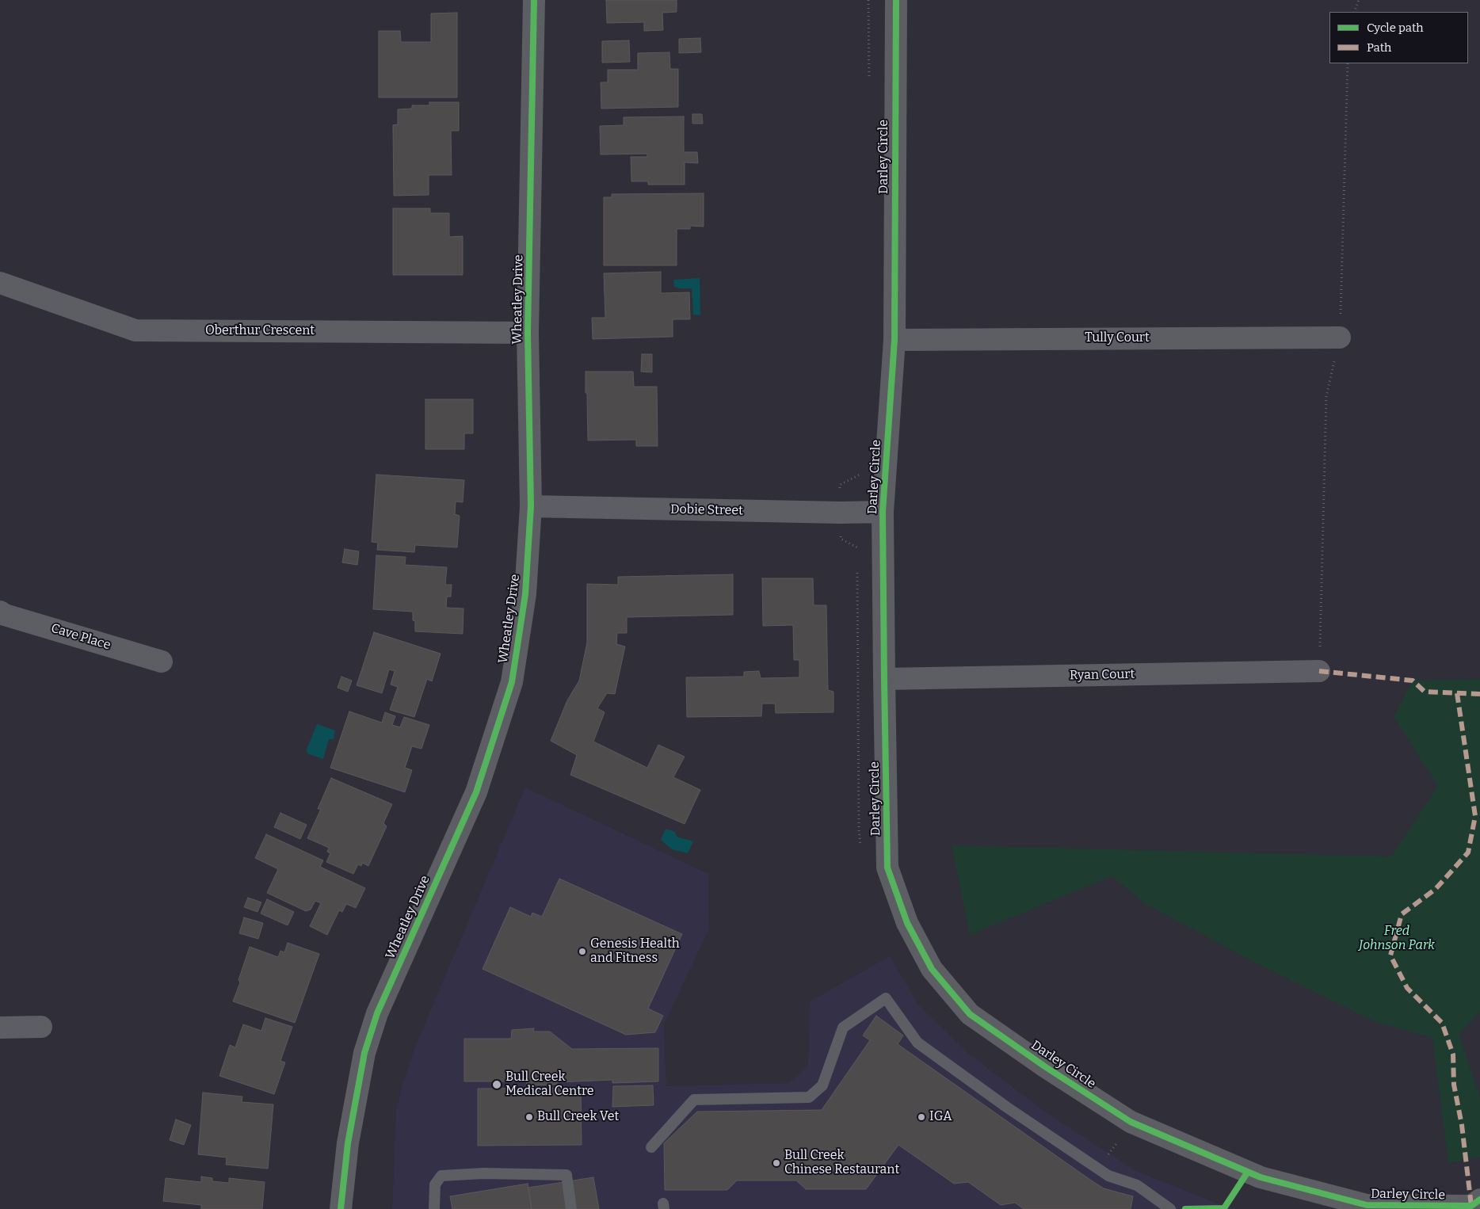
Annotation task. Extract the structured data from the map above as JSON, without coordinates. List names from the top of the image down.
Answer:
{
  "streets": {
    "street": [
      "Darley Circle",
      "Wheatley Drive",
      "Oberthur Crescent",
      "Tully Court",
      "Dobie Street",
      "Cave Place",
      "Ryan Court"
    ]
  },
  "crossings": [
    ["Darley Circle", "Tully Court"],
    ["Darley Circle", "Dobie Street"],
    ["Darley Circle", "Ryan Court"],
    ["Wheatley Drive", "Oberthur Crescent"],
    ["Wheatley Drive", "Dobie Street"]
  ],
  "parks": ["Fred Johnson Park"],
  "places": [
    "Genesis Health and Fitness",
    "Bull Creek Medical Centre",
    "Bull Creek Vet",
    "IGA",
    "Bull Creek Chinese Restaurant"
  ],
  "legend": ["Cycle path", "Path"]
}
